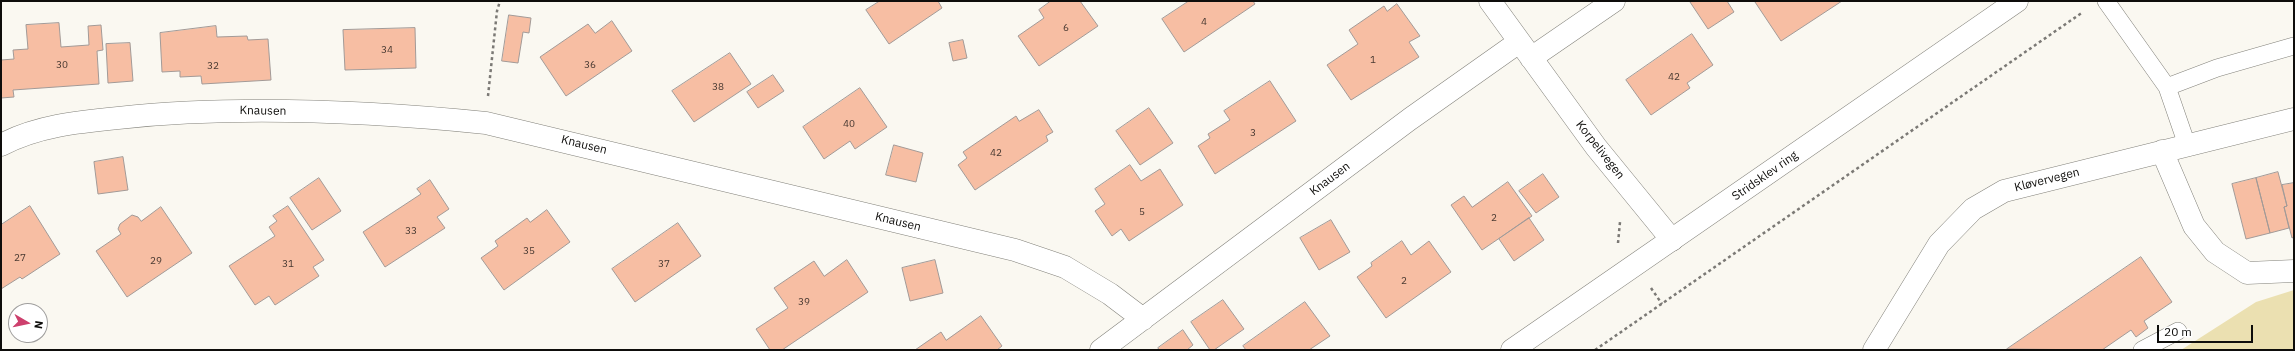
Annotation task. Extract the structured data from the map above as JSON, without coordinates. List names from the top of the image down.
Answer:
{
  "streets": {
    "street": [
      "Knausen",
      "Korpelivegen",
      "Stridsklev ring",
      "Kløvervegen"
    ]
  },
  "crossings": [
    ["Knausen", "Korpelivegen"],
    ["Korpelivegen", "Stridsklev ring"]
  ],
  "house_numbers": [
    "4",
    "6",
    "34",
    "1",
    "30",
    "36",
    "32",
    "42",
    "38",
    "40",
    "3",
    "42",
    "5",
    "2",
    "33",
    "35",
    "27",
    "29",
    "31",
    "37",
    "2",
    "39"
  ],
  "scale_bar": "20 m",
  "north": "right"
}
